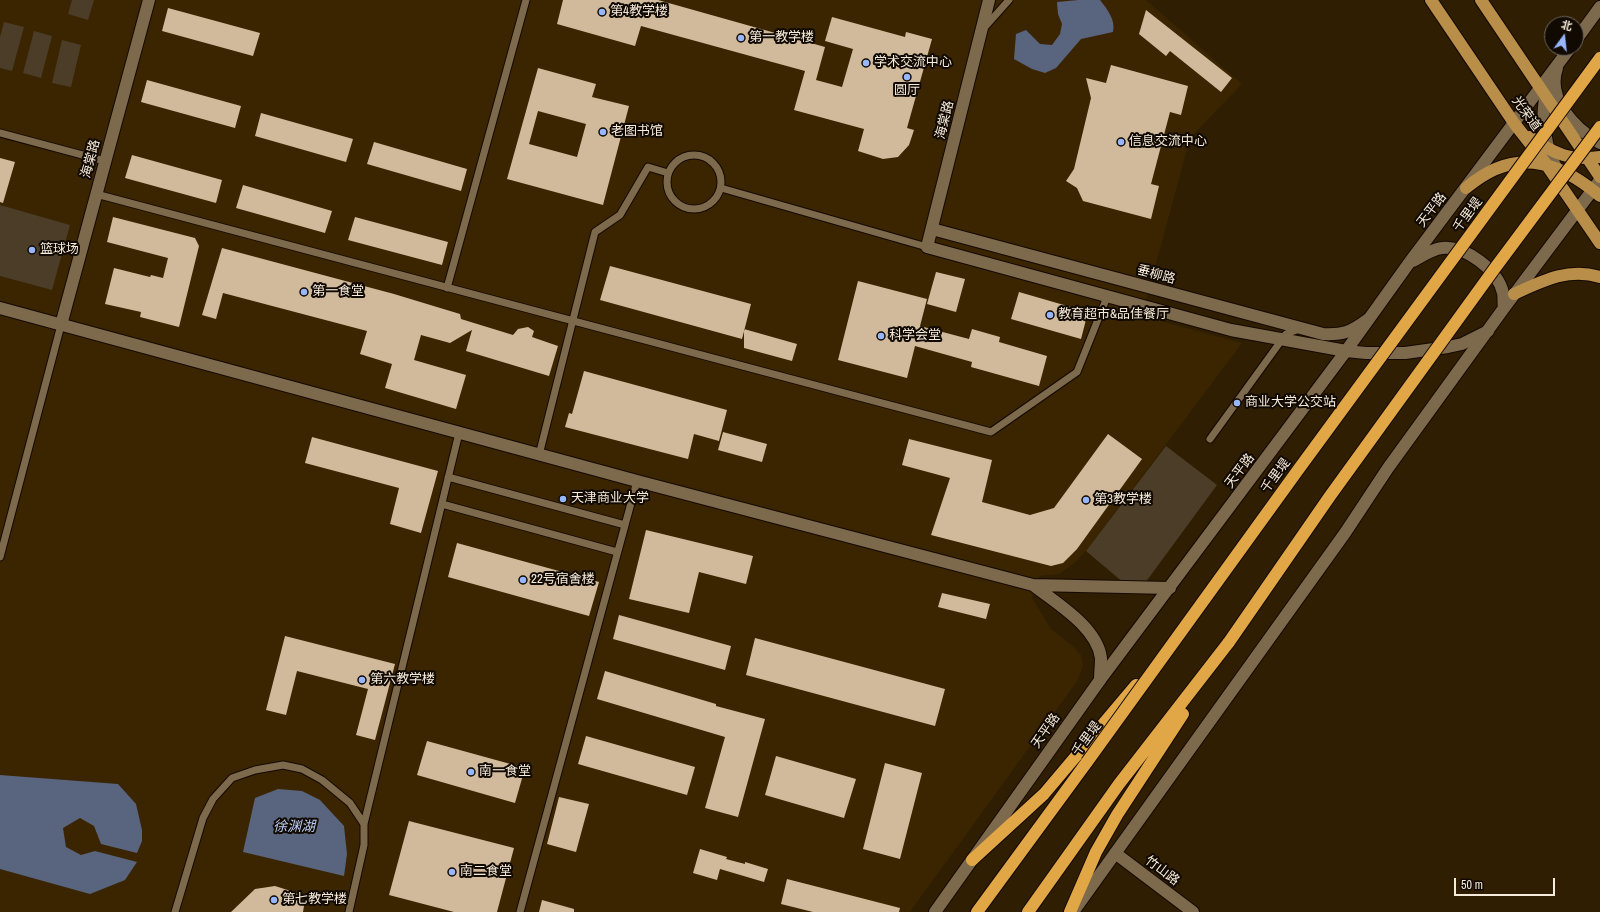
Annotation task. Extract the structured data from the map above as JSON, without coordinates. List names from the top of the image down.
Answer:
{
  "streets": {
    "highway": ["千里堤"],
    "main road": ["光荣道"],
    "street": [
      "海棠路",
      "天平路",
      "垂柳路",
      "竹山路"
    ]
  },
  "crossings": [
    ["光荣道", "天平路"],
    ["海棠路", "垂柳路"],
    ["天平路", "垂柳路"]
  ],
  "water": ["徐渊湖"],
  "places": [
    "第4教学楼",
    "第一教学楼",
    "学术交流中心",
    "圆厅",
    "老图书馆",
    "信息交流中心",
    "篮球场",
    "第一食堂",
    "教育超市&品佳餐厅",
    "科学会堂",
    "商业大学公交站",
    "天津商业大学",
    "第3教学楼",
    "22号宿舍楼",
    "第六教学楼",
    "南一食堂",
    "南二食堂",
    "第七教学楼"
  ],
  "scale_bar": "50 m",
  "north": "top"
}
